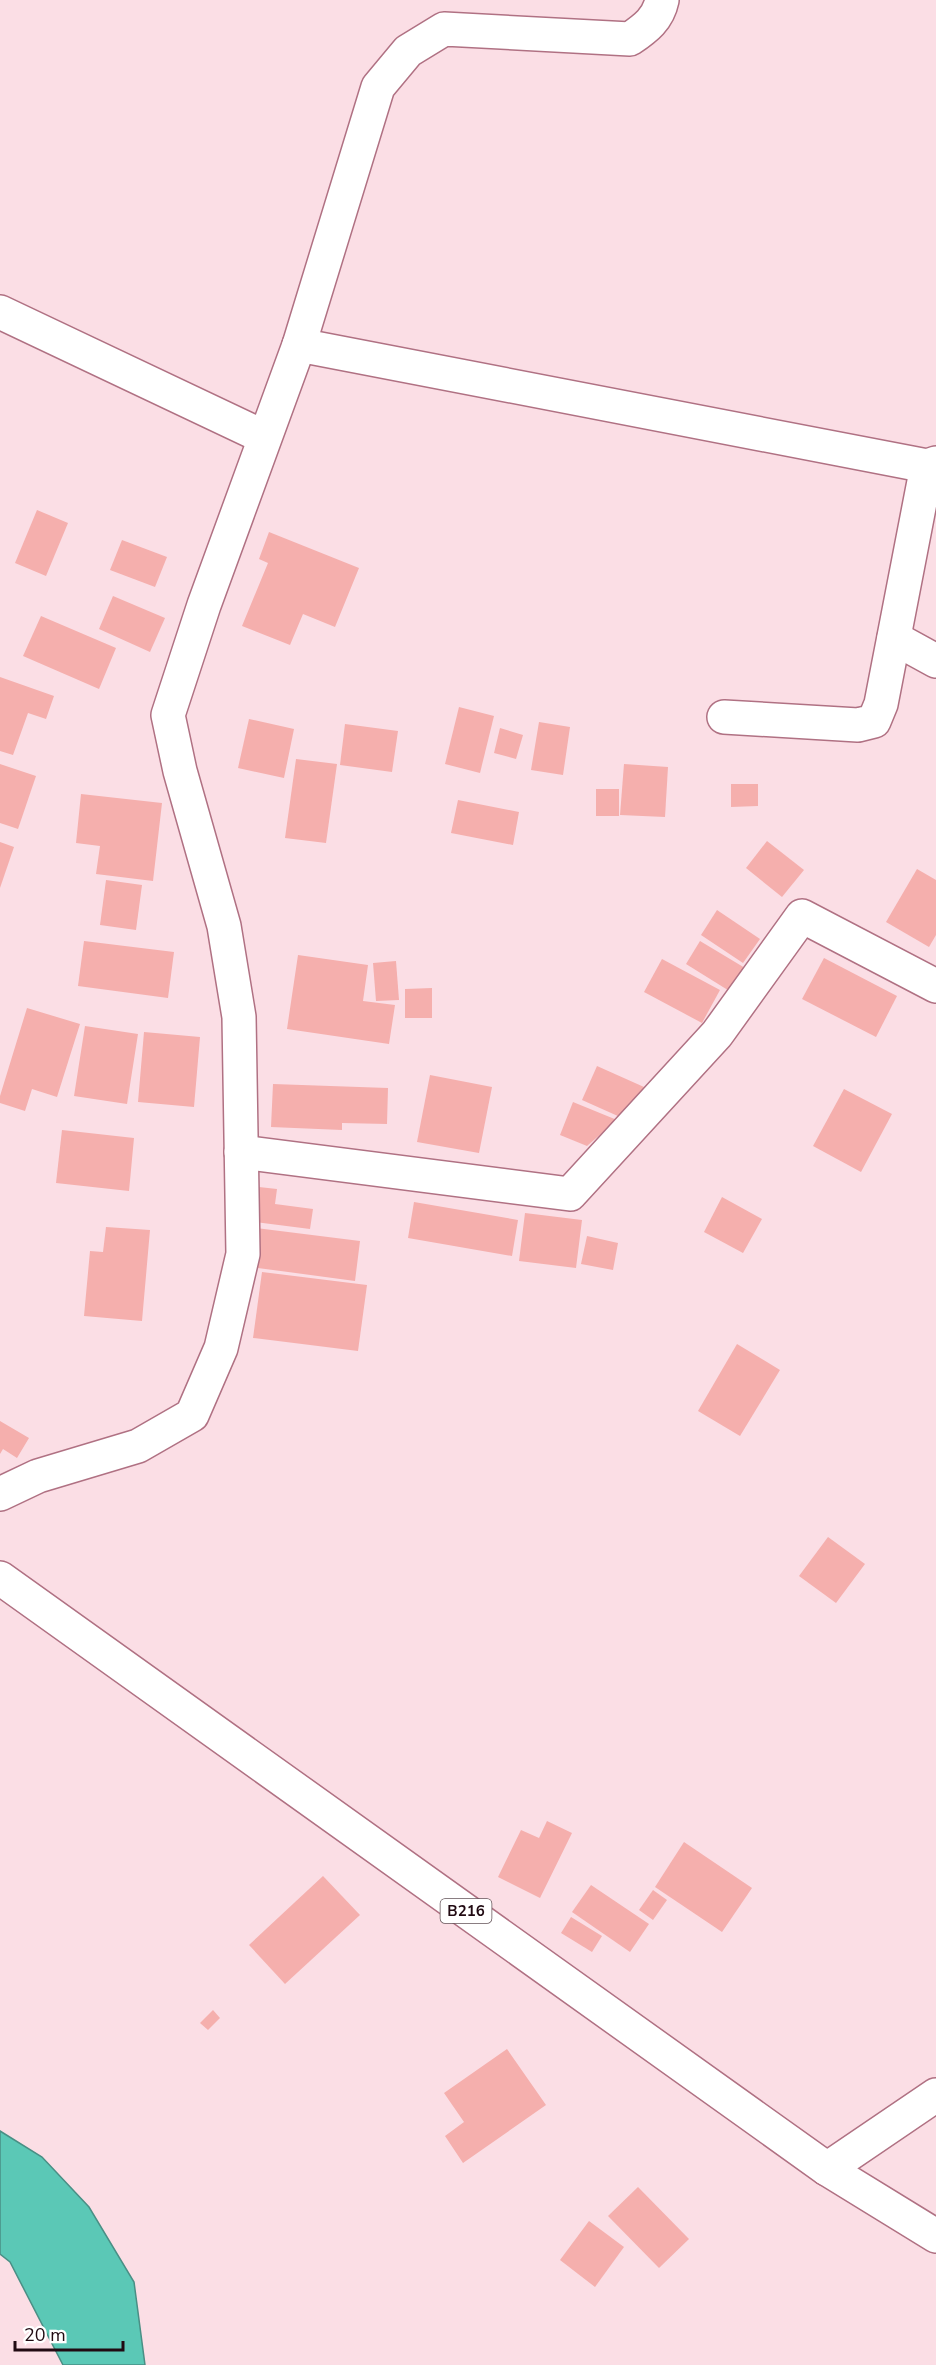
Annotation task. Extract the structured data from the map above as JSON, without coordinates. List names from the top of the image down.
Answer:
{
  "streets": {
    "street": ["B216"]
  },
  "scale_bar": "20 m"
}
